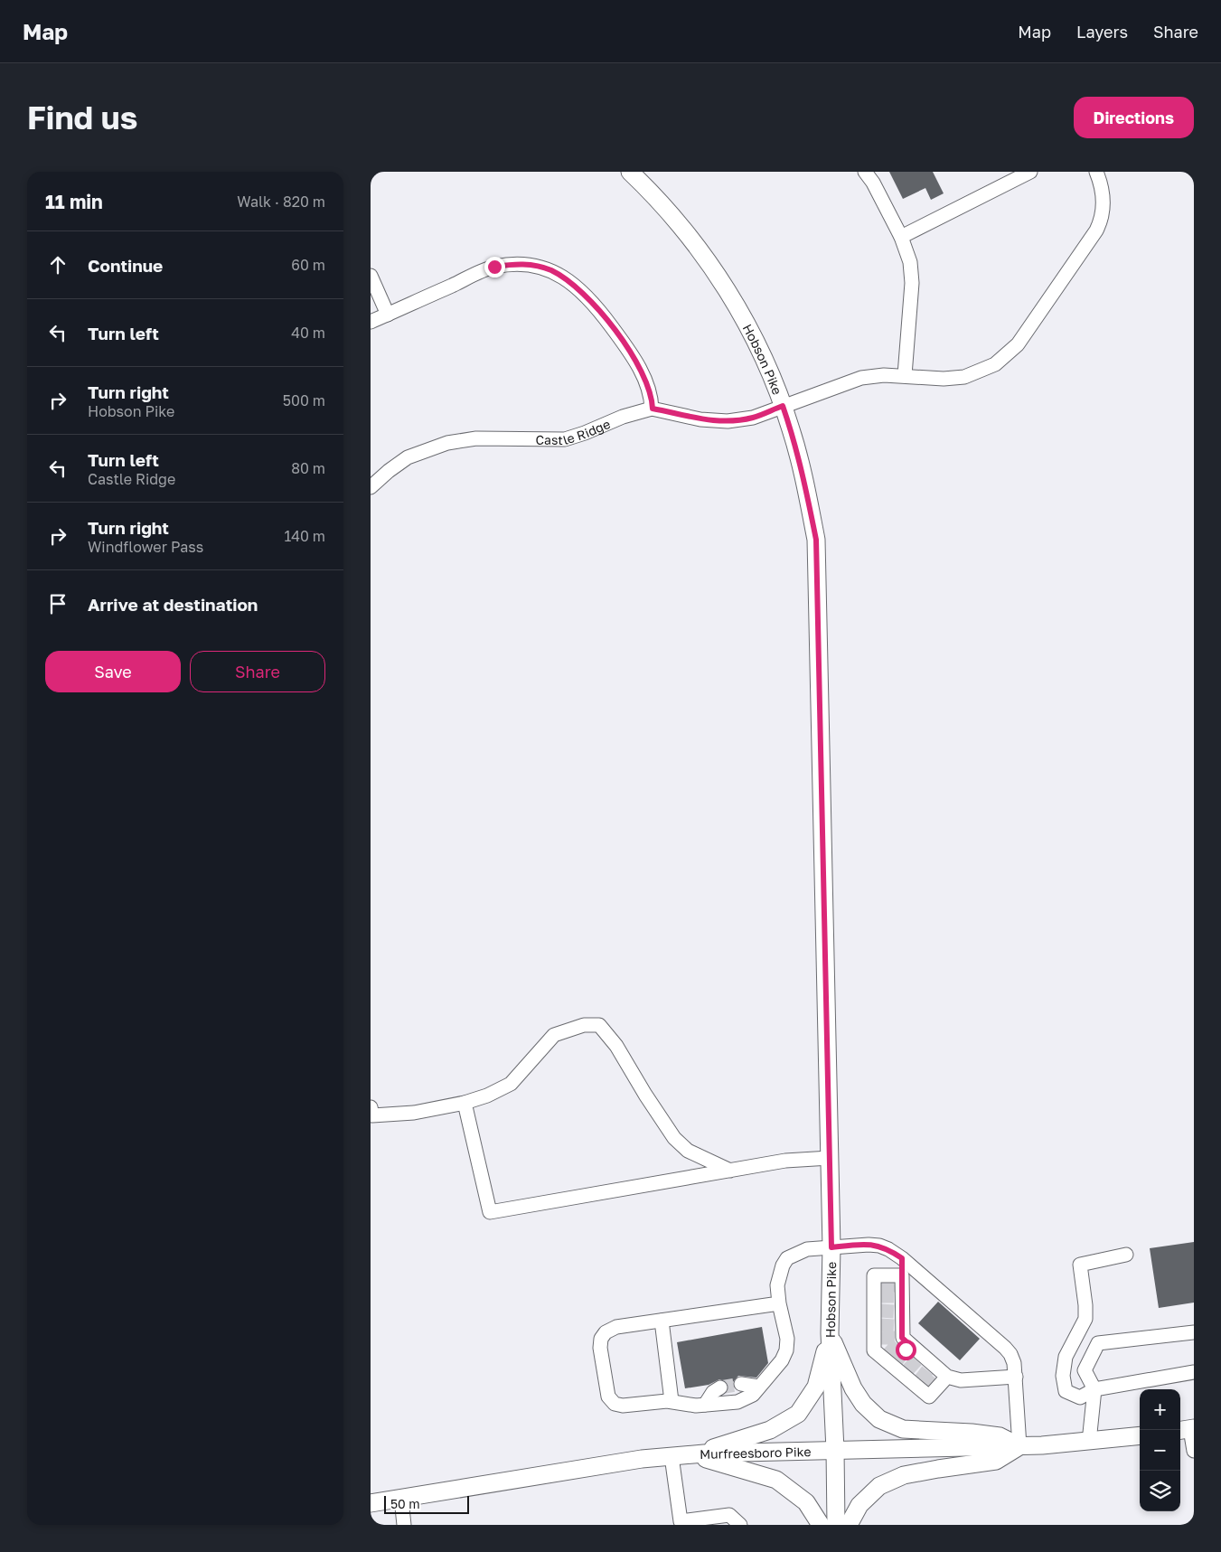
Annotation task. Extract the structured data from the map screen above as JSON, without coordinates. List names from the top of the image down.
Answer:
{
  "streets": {
    "main road": ["Hobson Pike", "Murfreesboro Pike"],
    "street": ["Castle Ridge"]
  },
  "crossings": [
    ["Hobson Pike", "Castle Ridge"],
    ["Hobson Pike", "Murfreesboro Pike"]
  ],
  "scale_bar": "50 m",
  "page": {
    "header": "Map",
    "nav": ["Map", "Layers", "Share"],
    "buttons": [
      "Directions",
      ["Save", "Share"]
    ],
    "title": "Find us",
    "heading": ["11 min", "Walk · 820 m"],
    "list": [
      ["Continue", "60 m"],
      ["Turn left", "40 m"],
      ["Turn right", "Hobson Pike", "500 m"],
      ["Turn left", "Castle Ridge", "80 m"],
      ["Turn right", "Windflower Pass", "140 m"],
      "Arrive at destination"
    ],
    "map_buttons": ["+", "−"],
    "scale": "50 m"
  }
}
